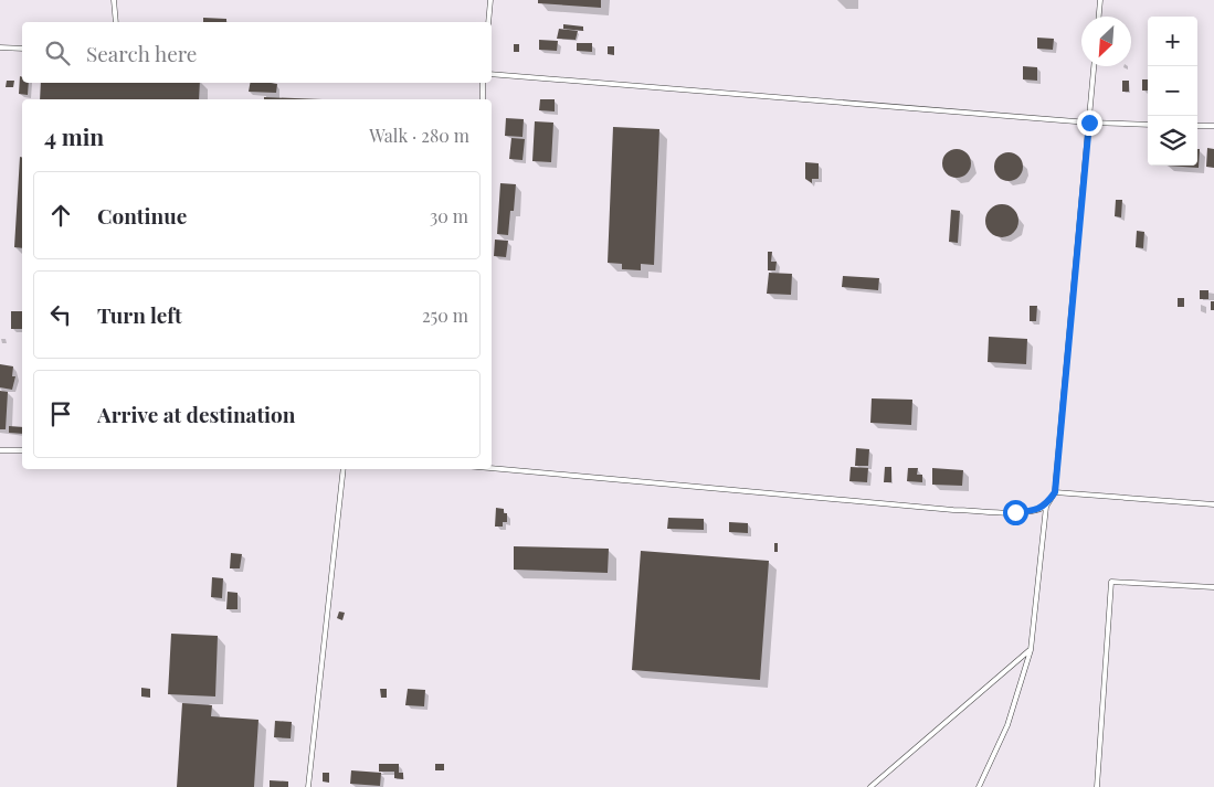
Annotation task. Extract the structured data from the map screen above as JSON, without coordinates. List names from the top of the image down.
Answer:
{
  "north": "bottom left",
  "page": {
    "map_buttons": ["+", "−"],
    "search": "Search here",
    "heading": ["4 min", "Walk · 280 m"],
    "list": [
      ["Continue", "30 m"],
      ["Turn left", "250 m"],
      "Arrive at destination"
    ]
  }
}
